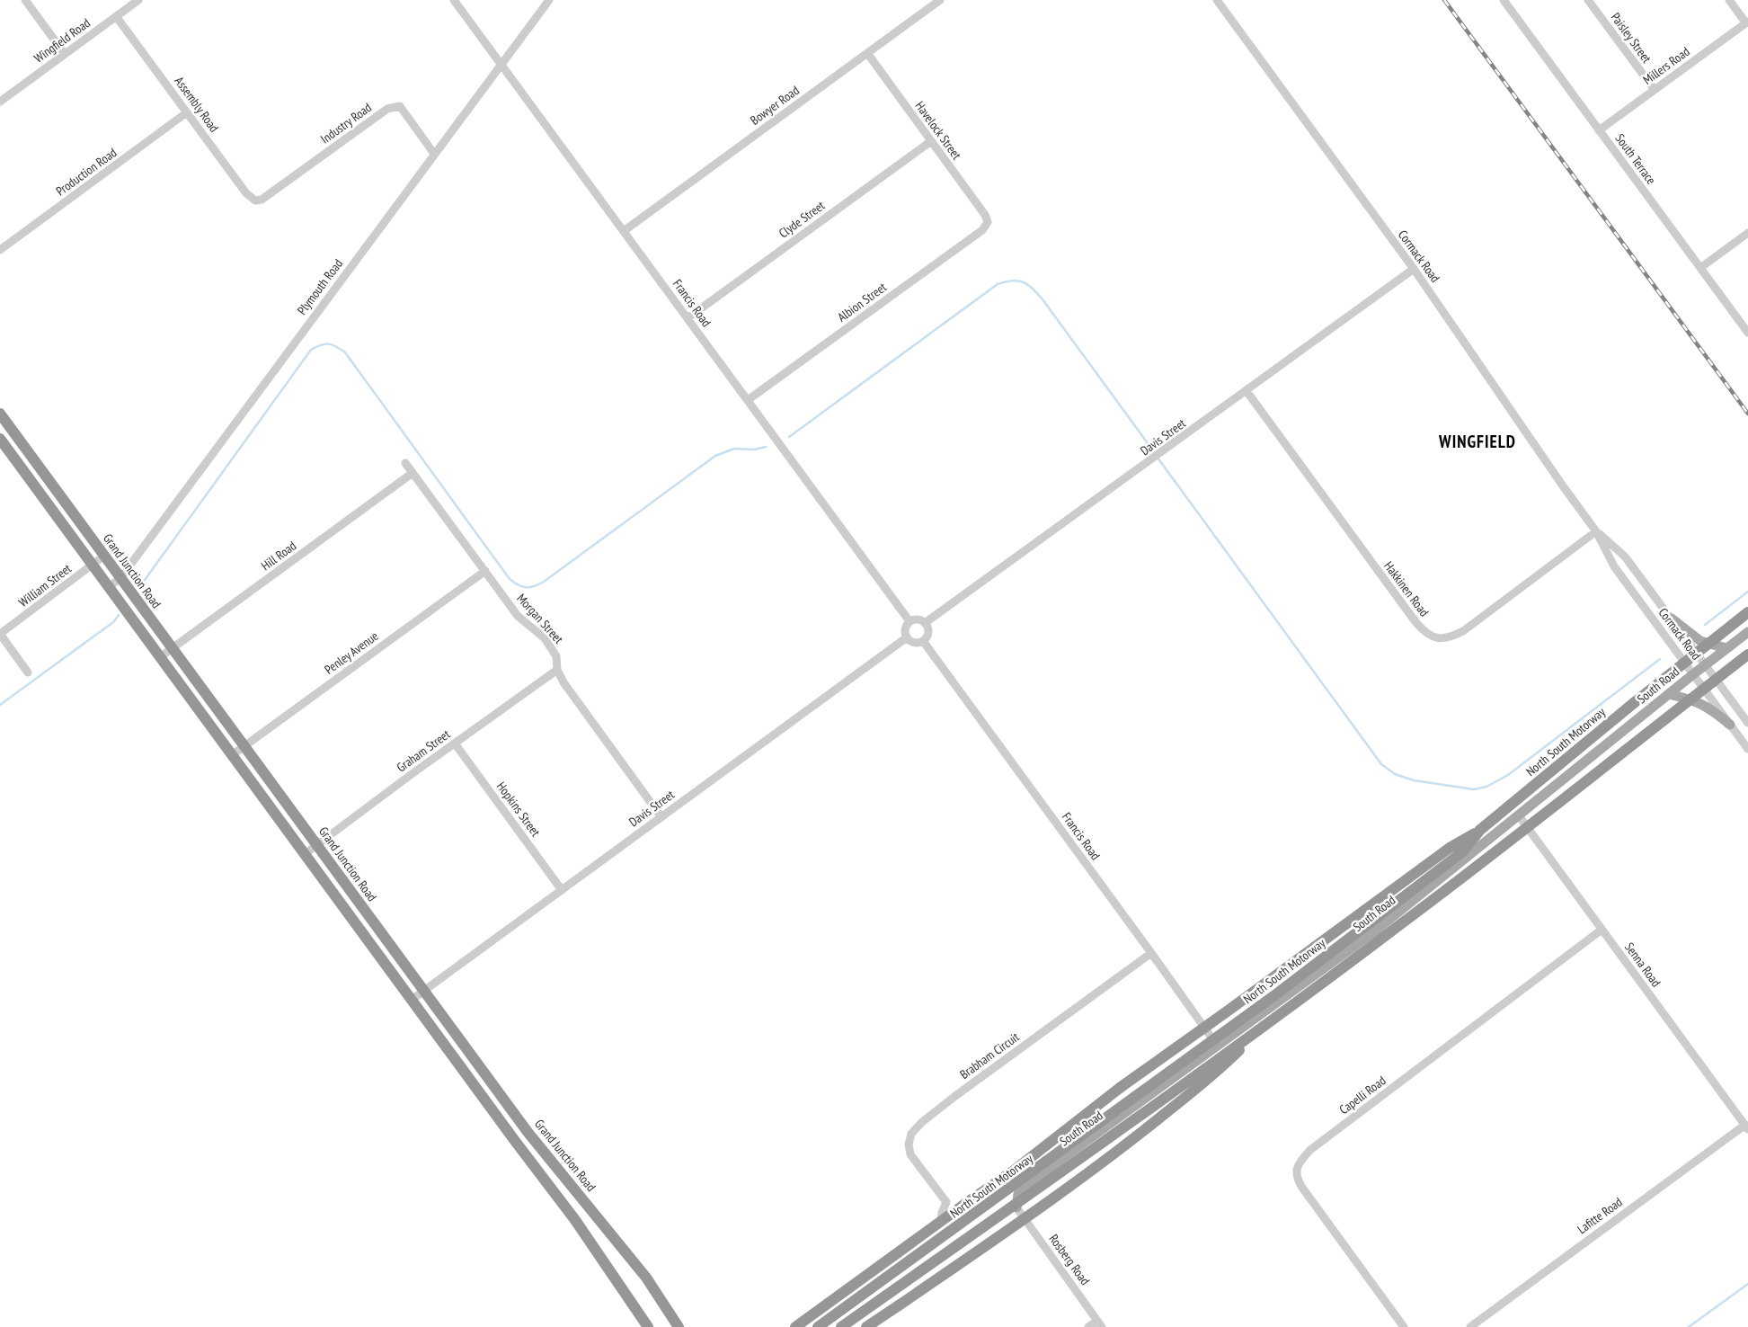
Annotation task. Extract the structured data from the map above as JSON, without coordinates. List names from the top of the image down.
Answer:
{
  "streets": {
    "highway": ["Grand Junction Road", "North South Motorway"],
    "main road": ["South Road"],
    "street": [
      "Paisley Street",
      "Wingfield Road",
      "Millers Road",
      "Assembly Road",
      "Bowyer Road",
      "Industry Road",
      "Havelock Street",
      "South Terrace",
      "Production Road",
      "Clyde Street",
      "Cormack Road",
      "Plymouth Road",
      "Albion Street",
      "Francis Road",
      "Davis Street",
      "Hill Road",
      "William Street",
      "Hakkinen Road",
      "Morgan Street",
      "Penley Avenue",
      "Graham Street",
      "Hopkins Street",
      "Senna Road",
      "Brabham Circuit",
      "Capelli Road",
      "Lafitte Road",
      "Rosberg Road"
    ]
  },
  "crossings": [
    ["Paisley Street", "Millers Road"],
    ["Wingfield Road", "Assembly Road"],
    ["Millers Road", "South Terrace"],
    ["Assembly Road", "Industry Road"],
    ["Assembly Road", "Production Road"],
    ["Bowyer Road", "Havelock Street"],
    ["Bowyer Road", "Francis Road"],
    ["Industry Road", "Plymouth Road"],
    ["Havelock Street", "Clyde Street"],
    ["Havelock Street", "Albion Street"],
    ["Clyde Street", "Francis Road"],
    ["Cormack Road", "Davis Street"],
    ["Cormack Road", "Hakkinen Road"],
    ["Cormack Road", "South Road"],
    ["Plymouth Road", "Francis Road"],
    ["Plymouth Road", "Grand Junction Road"],
    ["Albion Street", "Francis Road"],
    ["Francis Road", "Davis Street"],
    ["Francis Road", "South Road"],
    ["Francis Road", "Brabham Circuit"],
    ["Davis Street", "Grand Junction Road"],
    ["Davis Street", "Hakkinen Road"],
    ["Davis Street", "Morgan Street"],
    ["Davis Street", "Hopkins Street"],
    ["Hill Road", "Grand Junction Road"],
    ["Hill Road", "Morgan Street"],
    ["Grand Junction Road", "William Street"],
    ["Grand Junction Road", "Penley Avenue"],
    ["Grand Junction Road", "Graham Street"],
    ["Morgan Street", "Penley Avenue"],
    ["Morgan Street", "Graham Street"],
    ["South Road", "Senna Road"],
    ["South Road", "Rosberg Road"],
    ["Graham Street", "Hopkins Street"],
    ["Senna Road", "Capelli Road"],
    ["Senna Road", "Lafitte Road"]
  ],
  "districts": ["WINGFIELD"]
}
